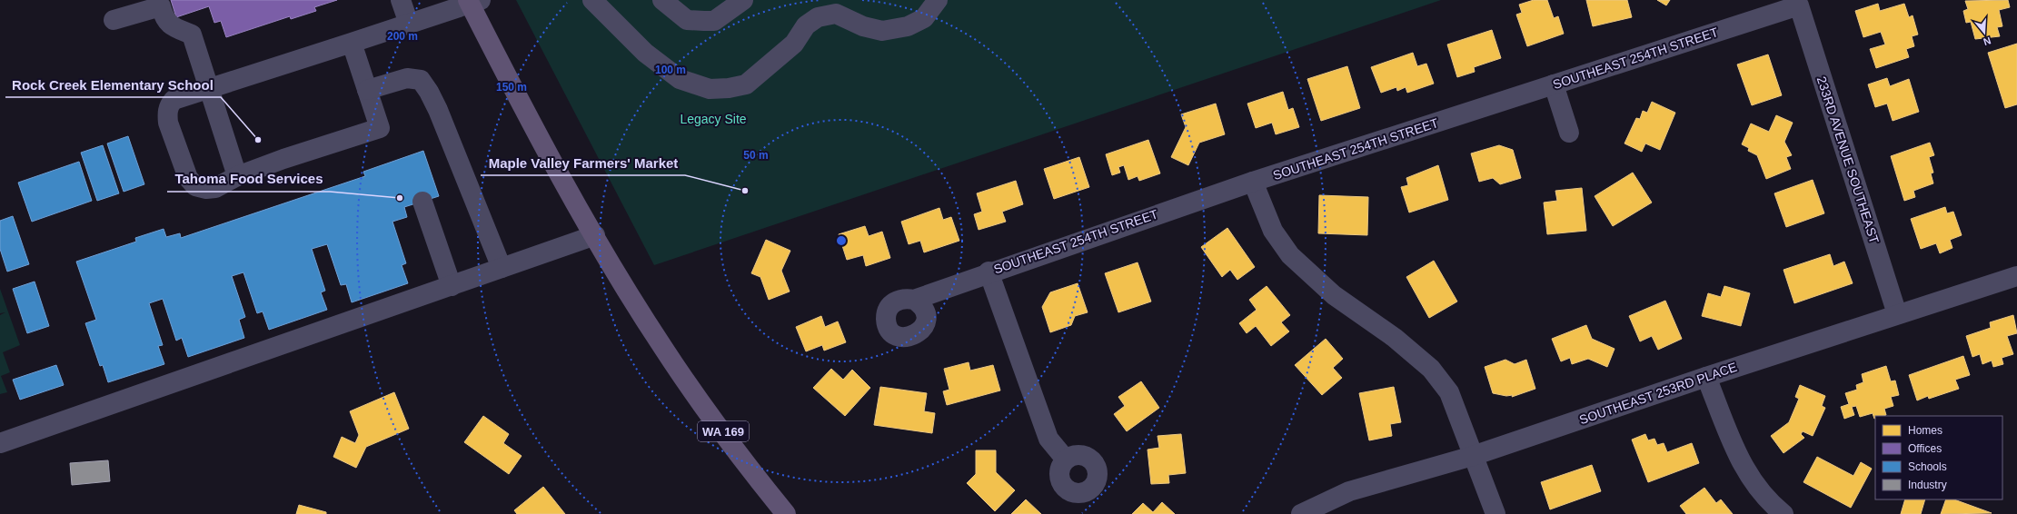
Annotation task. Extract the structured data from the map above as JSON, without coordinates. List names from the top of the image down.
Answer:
{
  "streets": {
    "main road": ["WA 169"],
    "street": ["SOUTHEAST 254TH STREET", "233RD AVENUE SOUTHEAST", "SOUTHEAST 253RD PLACE"]
  },
  "crossings": [
    ["SOUTHEAST 254TH STREET", "233RD AVENUE SOUTHEAST"],
    ["233RD AVENUE SOUTHEAST", "SOUTHEAST 253RD PLACE"]
  ],
  "parks": ["Legacy Site"],
  "places": ["Rock Creek Elementary School", "Maple Valley Farmers' Market", "Tahoma Food Services"],
  "legend": [
    "Homes",
    "Offices",
    "Schools",
    "Industry"
  ],
  "north": "bottom",
  "rings": [
    "200 m",
    "100 m",
    "150 m",
    "50 m"
  ]
}
